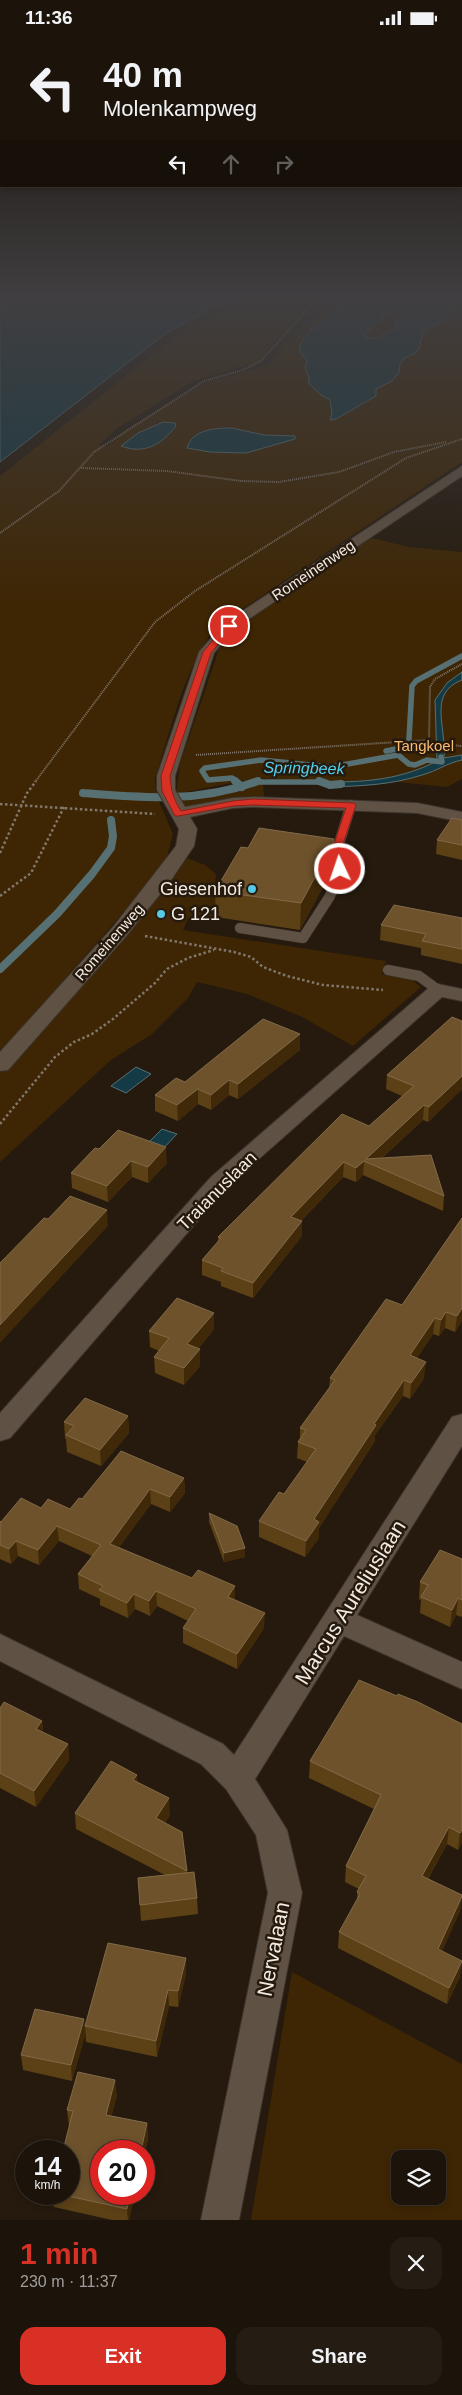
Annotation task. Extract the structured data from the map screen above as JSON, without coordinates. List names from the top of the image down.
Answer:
{
  "streets": {
    "street": [
      "Romeinenweg",
      "Traianuslaan",
      "Marcus Aureliuslaan",
      "Nervalaan"
    ]
  },
  "crossings": [
    ["Marcus Aureliuslaan", "Nervalaan"]
  ],
  "water": ["Springbeek"],
  "parks": ["Tangkoel"],
  "places": ["Giesenhof", "G 121"],
  "page": {
    "status": "11:36",
    "turn": ["40 m", "Molenkampweg"],
    "speed": "14 km/h",
    "limit": "20",
    "heading": ["1 min", "230 m · 11:37"],
    "buttons": ["Exit", "Share"]
  }
}
